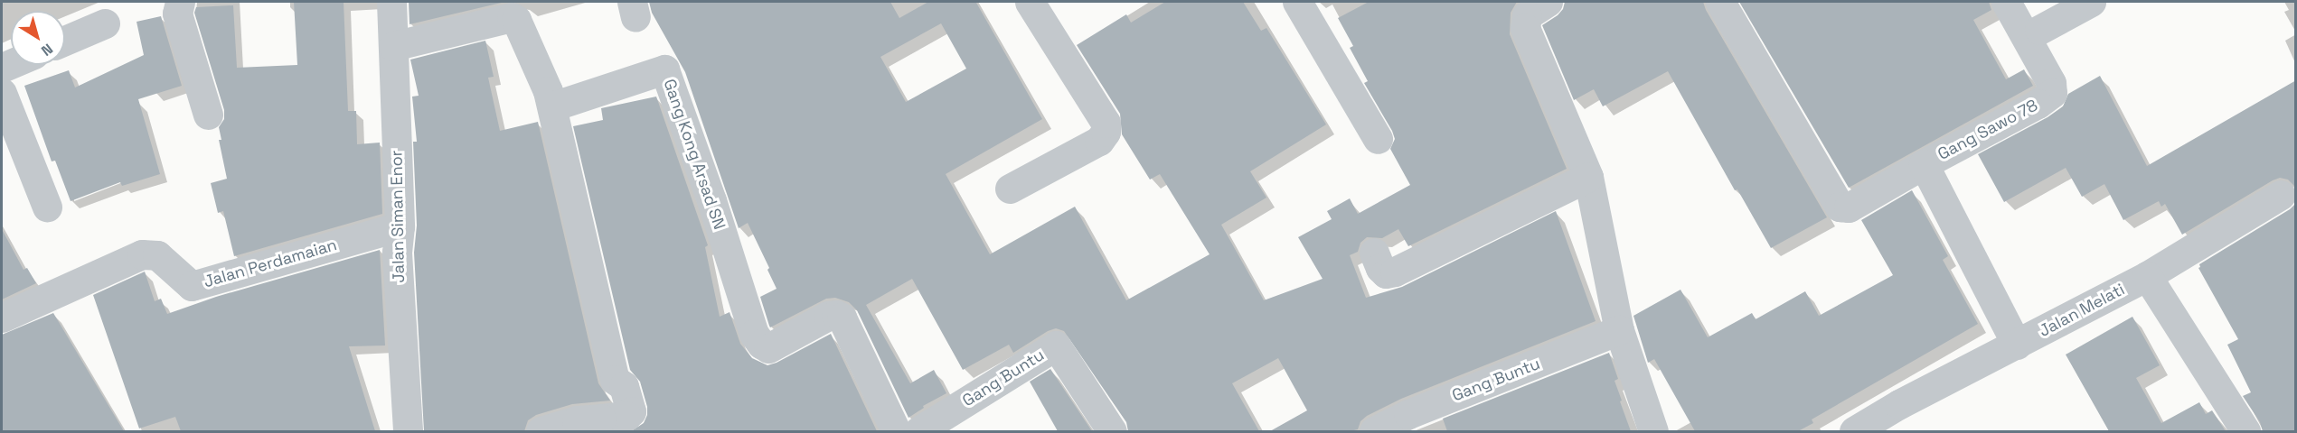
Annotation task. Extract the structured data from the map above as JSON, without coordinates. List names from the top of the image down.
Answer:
{
  "streets": {
    "street": [
      "Gang Sawo 78",
      "Gang Kong Arsad SN",
      "Jalan Siman Enor",
      "Jalan Perdamaian",
      "Jalan Melati",
      "Gang Buntu"
    ]
  },
  "crossings": [
    ["Gang Sawo 78", "Jalan Melati"],
    ["Jalan Siman Enor", "Jalan Perdamaian"]
  ],
  "north": "bottom right"
}
